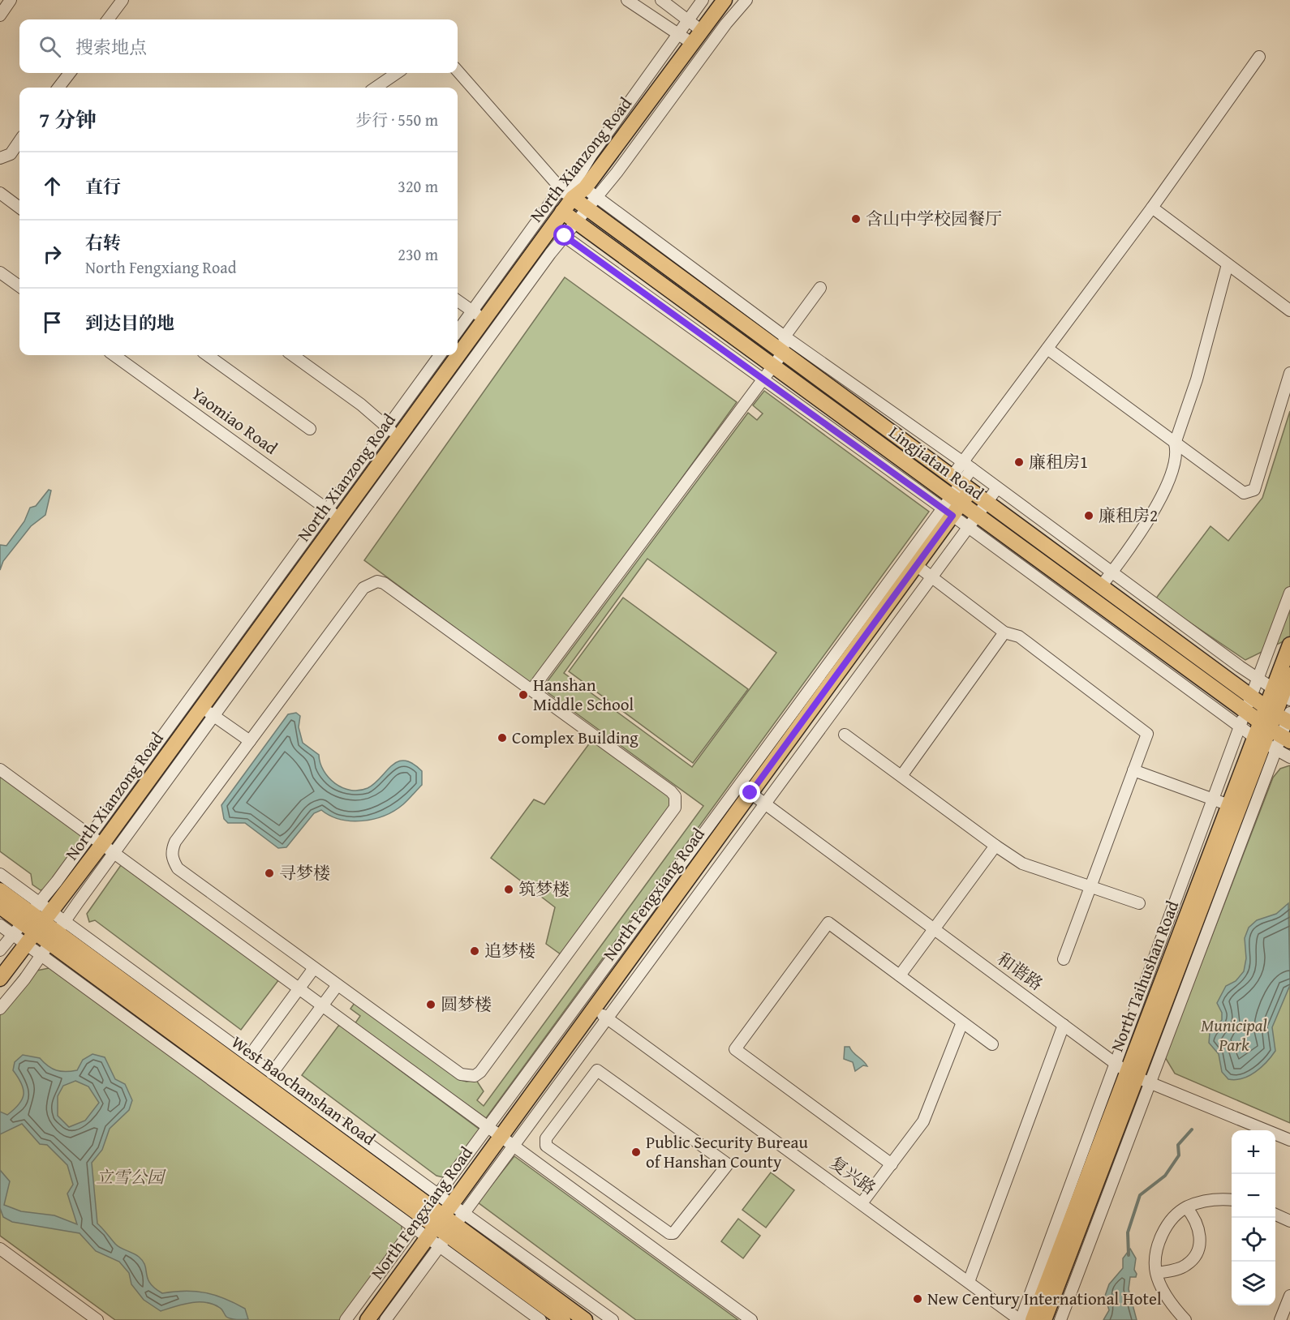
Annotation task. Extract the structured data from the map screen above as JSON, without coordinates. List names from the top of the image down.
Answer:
{
  "streets": {
    "main road": [
      "North Xianzong Road",
      "Lingjiatan Road",
      "North Fengxiang Road",
      "North Taihushan Road",
      "West Baochanshan Road"
    ],
    "street": ["Yaomiao Road", "和谐路", "复兴路"]
  },
  "crossings": [
    ["North Xianzong Road", "Yaomiao Road"],
    ["North Xianzong Road", "Lingjiatan Road"],
    ["North Xianzong Road", "West Baochanshan Road"],
    ["Lingjiatan Road", "North Fengxiang Road"],
    ["Lingjiatan Road", "North Taihushan Road"],
    ["North Fengxiang Road", "和谐路"],
    ["North Fengxiang Road", "West Baochanshan Road"],
    ["North Fengxiang Road", "复兴路"],
    ["和谐路", "North Taihushan Road"]
  ],
  "parks": ["Municipal Park", "立雪公园"],
  "places": [
    "含山中学校园餐厅",
    "廉租房1",
    "廉租房2",
    "Hanshan Middle School",
    "Complex Building",
    "寻梦楼",
    "筑梦楼",
    "追梦楼",
    "圆梦楼",
    "Public Security Bureau of Hanshan County",
    "New Century International Hotel"
  ],
  "page": {
    "search": "搜索地点",
    "heading": ["7 分钟", "步行 · 550 m"],
    "list": [
      ["直行", "320 m"],
      ["右转", "North Fengxiang Road", "230 m"],
      "到达目的地"
    ],
    "map_buttons": ["+", "−"]
  }
}
